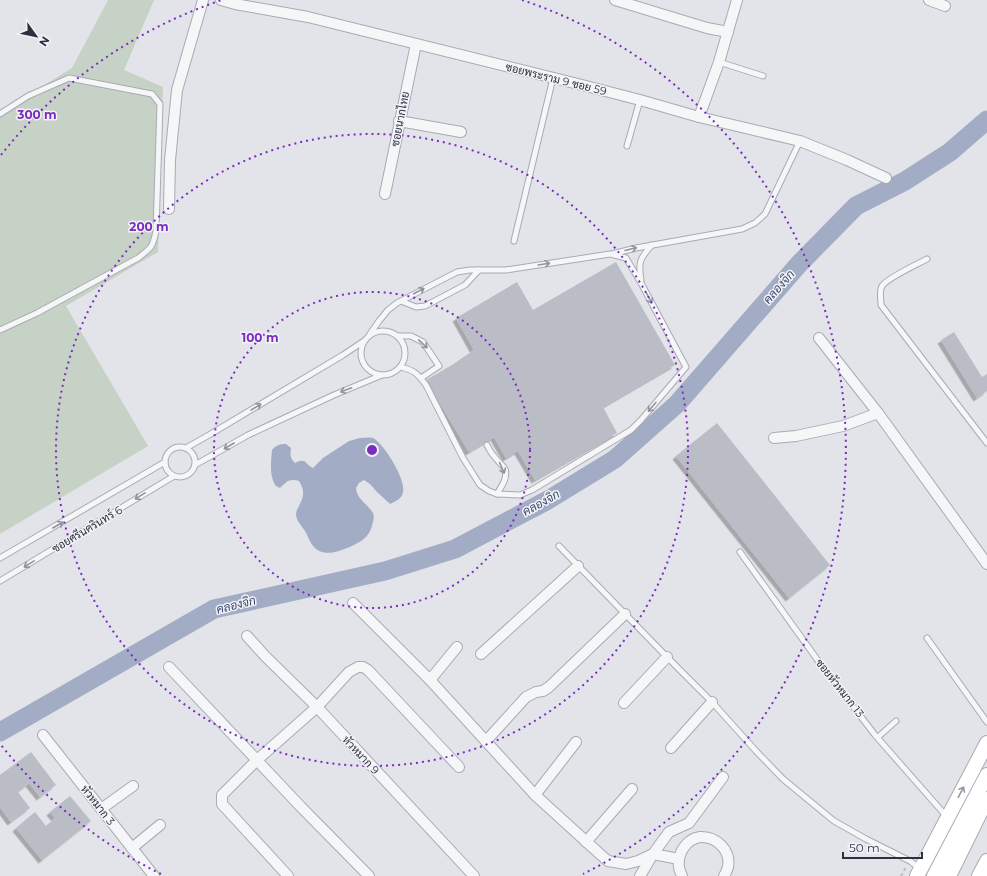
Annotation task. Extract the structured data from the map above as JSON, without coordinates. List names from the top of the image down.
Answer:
{
  "streets": {
    "street": [
      "ซอยพระราม 9 ซอย 59",
      "ซอยนากไทย",
      "หัวหมาก 9",
      "หัวหมาก 3"
    ],
    "lane": ["ซอยศรีนครินทร์ 6", "ซอยหัวหมาก 13"]
  },
  "crossings": [
    ["ซอยพระราม 9 ซอย 59", "ซอยนากไทย"]
  ],
  "water": ["คลองจิก"],
  "scale_bar": "50 m",
  "north": "bottom right",
  "rings": ["300 m", "200 m", "100 m"]
}
